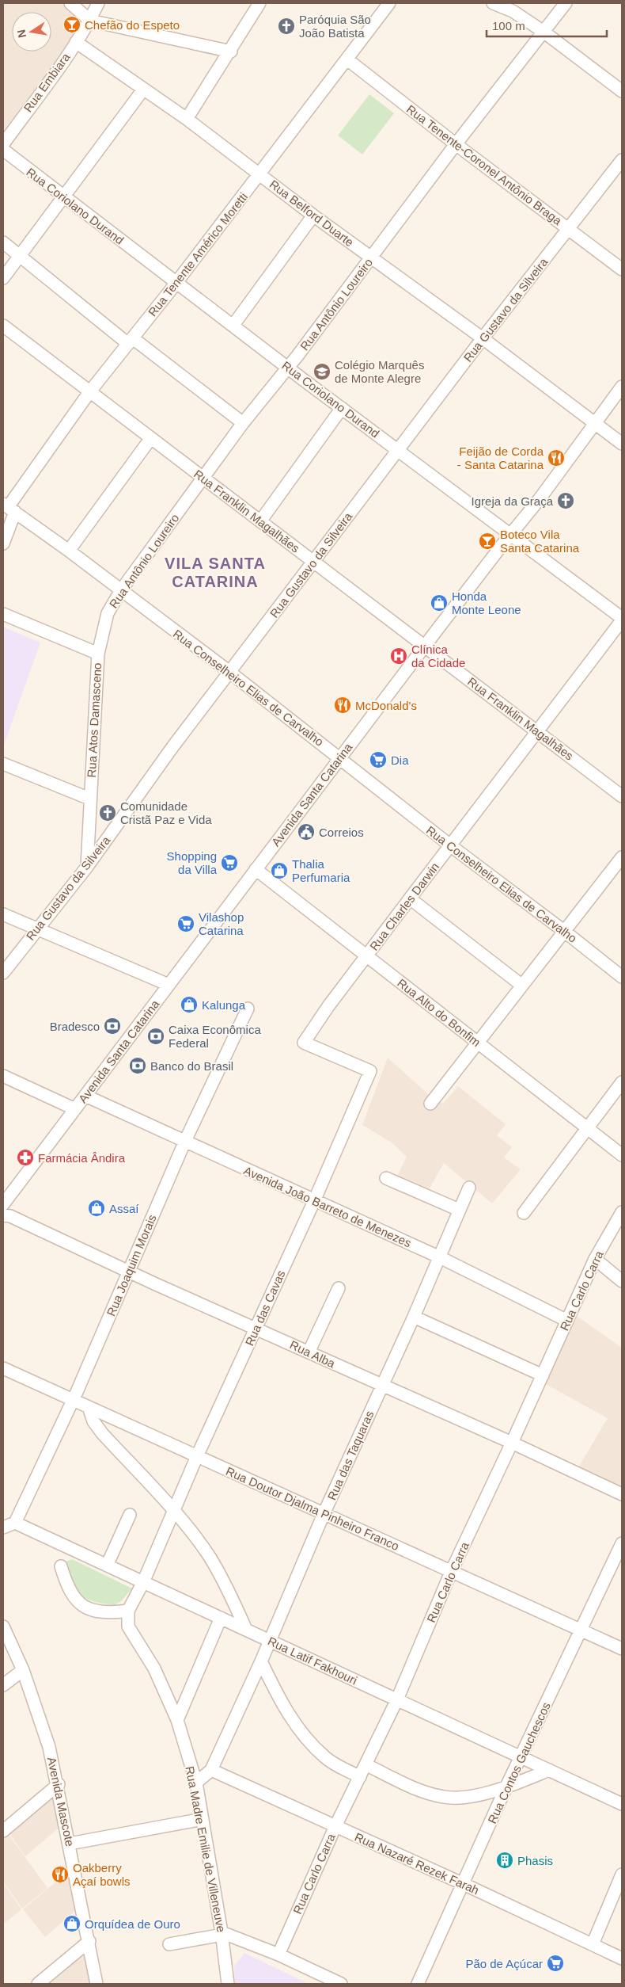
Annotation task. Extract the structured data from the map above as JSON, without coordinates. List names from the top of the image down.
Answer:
{
  "streets": {
    "street": [
      "Rua Embiara",
      "Rua Tenente-Coronel Antônio Braga",
      "Rua Coriolano Durand",
      "Rua Belford Duarte",
      "Rua Tenente Américo Moretti",
      "Rua Antônio Loureiro",
      "Rua Gustavo da Silveira",
      "Rua Franklin Magalhães",
      "Rua Conselheiro Elias de Carvalho",
      "Rua Atos Damasceno",
      "Avenida Santa Catarina",
      "Rua Charles Darwin",
      "Rua Alto do Bonfim",
      "Avenida João Barreto de Menezes",
      "Rua Joaquim Morais",
      "Rua Carlo Carra",
      "Rua das Cavas",
      "Rua Alba",
      "Rua das Taquaras",
      "Rua Doutor Djalma Pinheiro Franco",
      "Rua Latif Fakhouri",
      "Rua Contos Gauchescos",
      "Avenida Mascote",
      "Rua Madre Emilie de Villeneuve",
      "Rua Nazaré Rezek Farah"
    ]
  },
  "crossings": [
    ["Rua Embiara", "Rua Belford Duarte"],
    ["Rua Tenente-Coronel Antônio Braga", "Rua Tenente Américo Moretti"],
    ["Rua Tenente-Coronel Antônio Braga", "Rua Antônio Loureiro"],
    ["Rua Tenente-Coronel Antônio Braga", "Rua Gustavo da Silveira"],
    ["Rua Coriolano Durand", "Rua Tenente Américo Moretti"],
    ["Rua Coriolano Durand", "Rua Antônio Loureiro"],
    ["Rua Coriolano Durand", "Rua Gustavo da Silveira"],
    ["Rua Coriolano Durand", "Avenida Santa Catarina"],
    ["Rua Coriolano Durand", "Rua Charles Darwin"],
    ["Rua Belford Duarte", "Rua Tenente Américo Moretti"],
    ["Rua Belford Duarte", "Rua Antônio Loureiro"],
    ["Rua Belford Duarte", "Rua Gustavo da Silveira"],
    ["Rua Belford Duarte", "Avenida Santa Catarina"],
    ["Rua Tenente Américo Moretti", "Rua Franklin Magalhães"],
    ["Rua Tenente Américo Moretti", "Rua Conselheiro Elias de Carvalho"],
    ["Rua Antônio Loureiro", "Rua Franklin Magalhães"],
    ["Rua Antônio Loureiro", "Rua Conselheiro Elias de Carvalho"],
    ["Rua Antônio Loureiro", "Rua Atos Damasceno"],
    ["Rua Gustavo da Silveira", "Rua Franklin Magalhães"],
    ["Rua Gustavo da Silveira", "Rua Conselheiro Elias de Carvalho"],
    ["Rua Gustavo da Silveira", "Rua Atos Damasceno"],
    ["Rua Franklin Magalhães", "Avenida Santa Catarina"],
    ["Rua Franklin Magalhães", "Rua Charles Darwin"],
    ["Rua Conselheiro Elias de Carvalho", "Avenida Santa Catarina"],
    ["Rua Conselheiro Elias de Carvalho", "Rua Charles Darwin"],
    ["Avenida Santa Catarina", "Rua Alto do Bonfim"],
    ["Avenida Santa Catarina", "Avenida João Barreto de Menezes"],
    ["Rua Charles Darwin", "Rua Alto do Bonfim"],
    ["Rua Charles Darwin", "Rua das Cavas"],
    ["Avenida João Barreto de Menezes", "Rua Joaquim Morais"],
    ["Avenida João Barreto de Menezes", "Rua Carlo Carra"],
    ["Avenida João Barreto de Menezes", "Rua das Cavas"],
    ["Avenida João Barreto de Menezes", "Rua das Taquaras"],
    ["Rua Joaquim Morais", "Rua Alba"],
    ["Rua Joaquim Morais", "Rua Doutor Djalma Pinheiro Franco"],
    ["Rua Joaquim Morais", "Rua Latif Fakhouri"],
    ["Rua Carlo Carra", "Rua Alba"],
    ["Rua Carlo Carra", "Rua Doutor Djalma Pinheiro Franco"],
    ["Rua Carlo Carra", "Rua Latif Fakhouri"],
    ["Rua Carlo Carra", "Rua Nazaré Rezek Farah"],
    ["Rua das Cavas", "Rua Alba"],
    ["Rua das Cavas", "Rua Doutor Djalma Pinheiro Franco"],
    ["Rua das Cavas", "Rua Latif Fakhouri"],
    ["Rua das Cavas", "Rua Madre Emilie de Villeneuve"],
    ["Rua Alba", "Rua das Taquaras"],
    ["Rua das Taquaras", "Rua Doutor Djalma Pinheiro Franco"],
    ["Rua das Taquaras", "Rua Latif Fakhouri"],
    ["Rua das Taquaras", "Rua Madre Emilie de Villeneuve"],
    ["Rua das Taquaras", "Rua Nazaré Rezek Farah"],
    ["Rua Doutor Djalma Pinheiro Franco", "Rua Contos Gauchescos"],
    ["Rua Latif Fakhouri", "Rua Contos Gauchescos"],
    ["Rua Contos Gauchescos", "Rua Nazaré Rezek Farah"]
  ],
  "districts": ["VILA SANTA CATARINA"],
  "places": {
    "bar": ["Chefão do Espeto", "Boteco Vila Santa Catarina"],
    "church": ["Paróquia São João Batista", "Igreja da Graça", "Comunidade Cristã Paz e Vida"],
    "school or university": ["Colégio Marquês de Monte Alegre"],
    "restaurant": ["Feijão de Corda - Santa Catarina", "McDonald's", "Oakberry Açaí bowls"],
    "shop": [
      "Honda Monte Leone",
      "Thalia Perfumaria",
      "Kalunga",
      "Assaí",
      "Orquídea de Ouro"
    ],
    "hospital": ["Clínica da Cidade"],
    "supermarket": [
      "Dia",
      "Shopping da Villa",
      "Vilashop Catarina",
      "Pão de Açúcar"
    ],
    "public building": ["Correios"],
    "bank": ["Bradesco", "Caixa Econômica Federal", "Banco do Brasil"],
    "pharmacy": ["Farmácia Ândira"],
    "building": ["Phasis"]
  },
  "scale_bar": "100 m",
  "north": "left"
}
